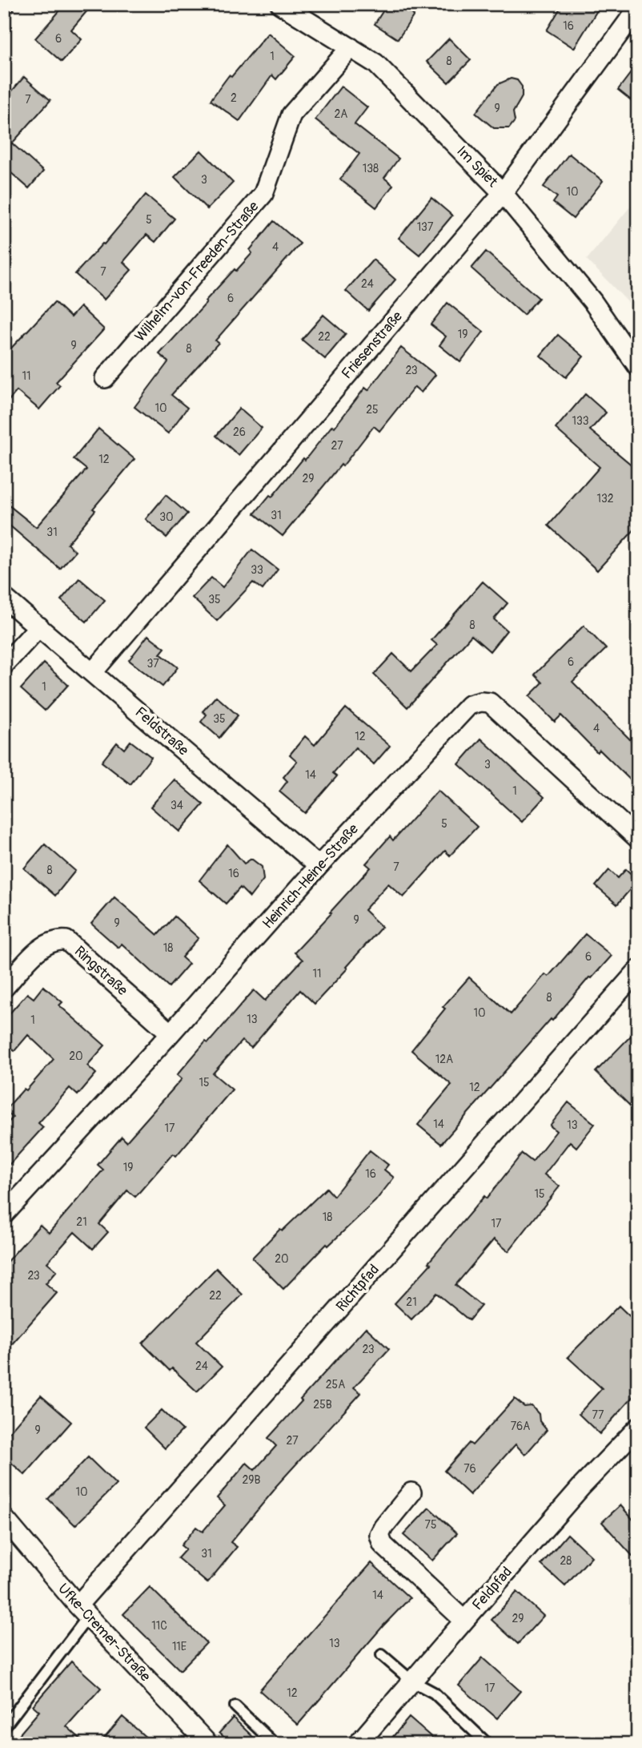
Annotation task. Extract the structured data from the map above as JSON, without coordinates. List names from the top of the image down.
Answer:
{
  "streets": {
    "street": [
      "Im Spiet",
      "Wilhelm-von-Freeden-Straße",
      "Friesenstraße",
      "Feldstraße",
      "Heinrich-Heine-Straße",
      "Ringstraße",
      "Richtpfad",
      "Feldpfad",
      "Ufke-Cremer-Straße"
    ]
  },
  "crossings": [
    ["Im Spiet", "Wilhelm-von-Freeden-Straße"],
    ["Im Spiet", "Friesenstraße"],
    ["Friesenstraße", "Feldstraße"],
    ["Feldstraße", "Heinrich-Heine-Straße"],
    ["Heinrich-Heine-Straße", "Ringstraße"],
    ["Richtpfad", "Ufke-Cremer-Straße"]
  ],
  "house_numbers": [
    "16",
    "6",
    "1",
    "8",
    "2",
    "7",
    "9",
    "2A",
    "138",
    "3",
    "10",
    "5",
    "137",
    "4",
    "7",
    "24",
    "6",
    "19",
    "22",
    "9",
    "8",
    "23",
    "11",
    "10",
    "25",
    "133",
    "26",
    "27",
    "12",
    "29",
    "132",
    "31",
    "30",
    "31",
    "33",
    "35",
    "8",
    "6",
    "37",
    "1",
    "35",
    "4",
    "12",
    "3",
    "14",
    "1",
    "34",
    "5",
    "7",
    "8",
    "16",
    "9",
    "9",
    "18",
    "6",
    "11",
    "8",
    "10",
    "13",
    "1",
    "20",
    "12A",
    "15",
    "12",
    "14",
    "13",
    "17",
    "19",
    "16",
    "15",
    "18",
    "21",
    "17",
    "20",
    "23",
    "22",
    "21",
    "23",
    "24",
    "25A",
    "25B",
    "77",
    "76A",
    "9",
    "27",
    "76",
    "29B",
    "10",
    "75",
    "31",
    "28",
    "14",
    "29",
    "11C",
    "13",
    "11E",
    "17",
    "12"
  ]
}
